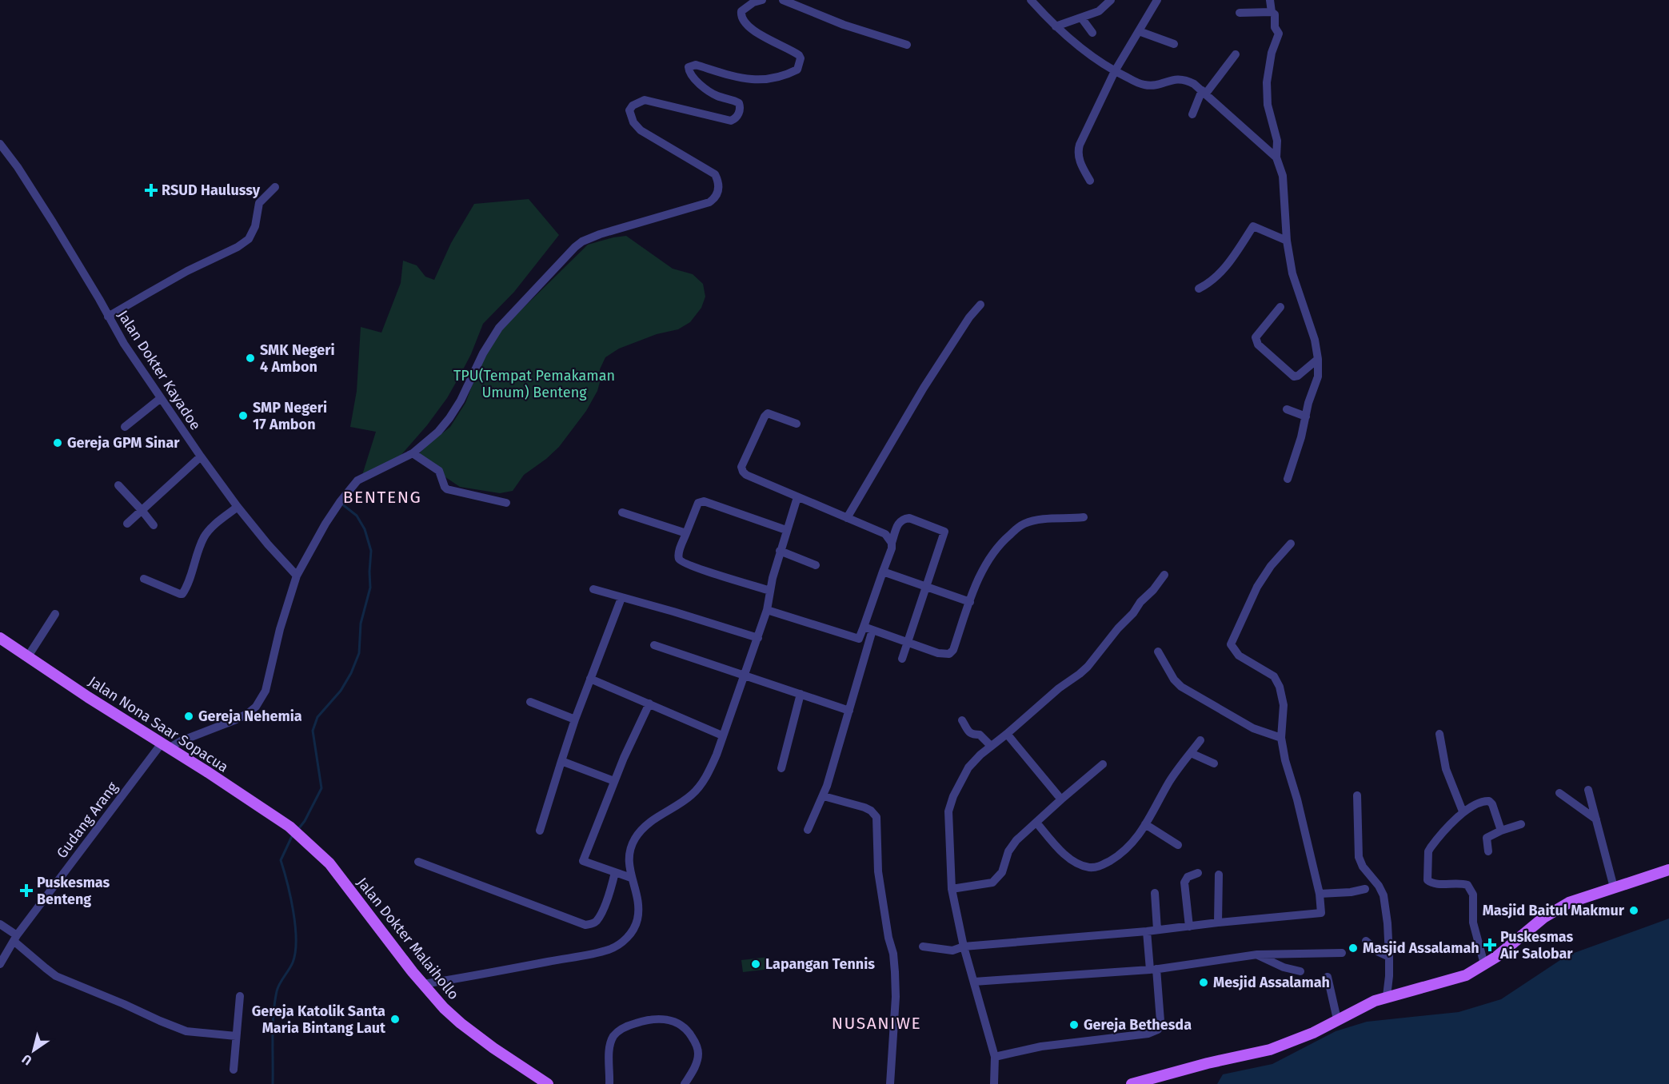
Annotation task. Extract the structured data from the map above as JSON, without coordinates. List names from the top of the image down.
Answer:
{
  "streets": {
    "main road": ["Jalan Nona Saar Sopacua", "Jalan Dokter Malaihollo"],
    "street": ["Jalan Dokter Kayadoe", "Gudang Arang"]
  },
  "crossings": [
    ["Jalan Nona Saar Sopacua", "Gudang Arang"],
    ["Jalan Nona Saar Sopacua", "Jalan Dokter Malaihollo"]
  ],
  "districts": ["BENTENG", "NUSANIWE"],
  "parks": ["TPU(Tempat Pemakaman Umum) Benteng"],
  "places": {
    "health": ["RSUD Haulussy", "Puskesmas Benteng", "Puskesmas Air Salobar"],
    "other": [
      "SMK Negeri 4 Ambon",
      "SMP Negeri 17 Ambon",
      "Gereja GPM Sinar",
      "Gereja Nehemia",
      "Masjid Baitul Makmur",
      "Masjid Assalamah",
      "Lapangan Tennis",
      "Mesjid Assalamah",
      "Gereja Katolik Santa Maria Bintang Laut",
      "Gereja Bethesda"
    ]
  },
  "north": "bottom left"
}
